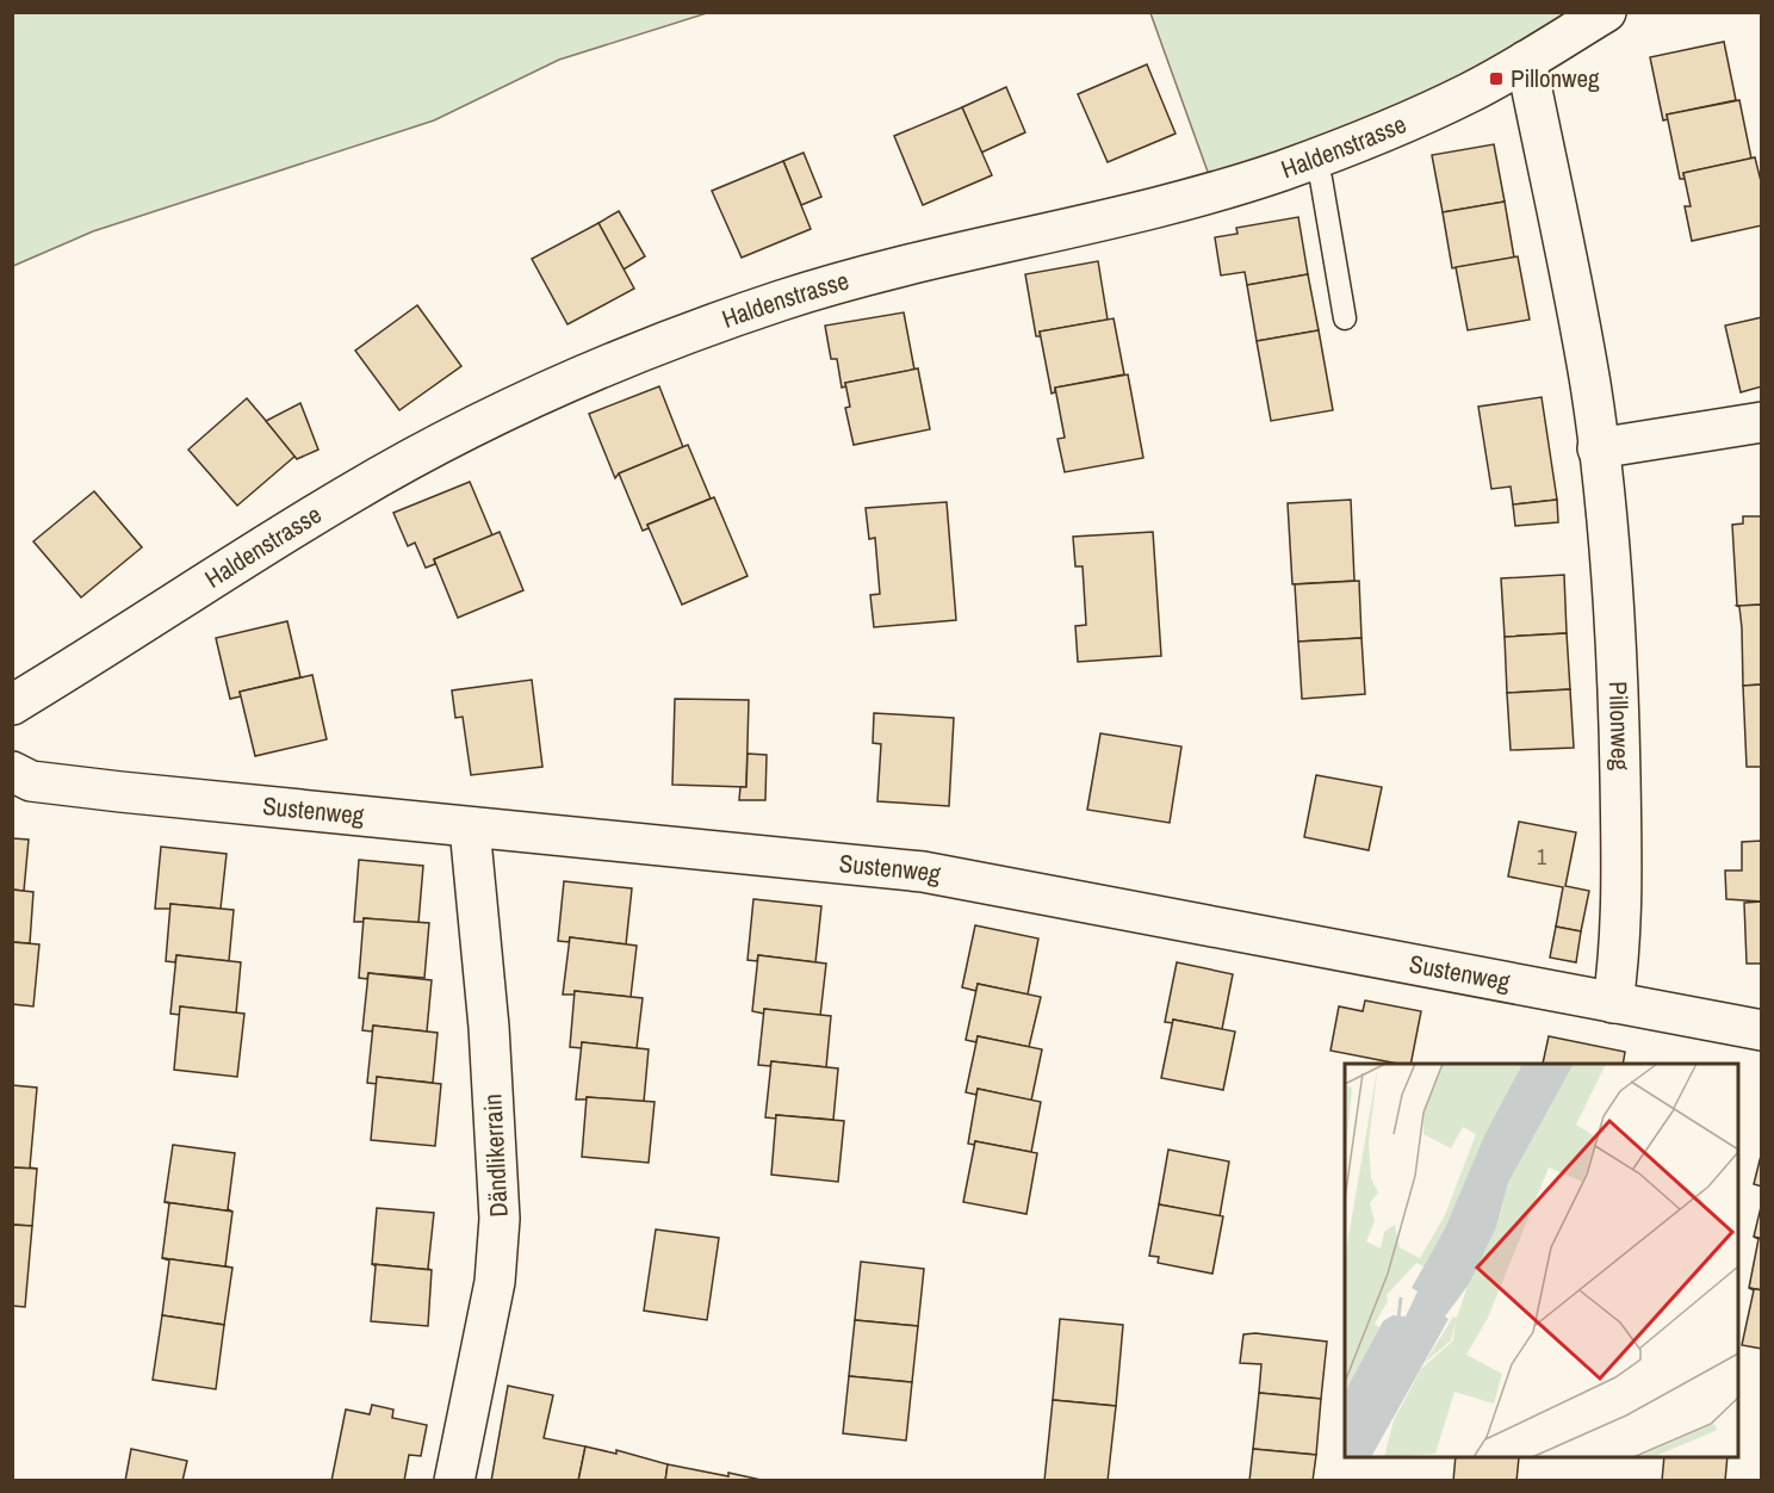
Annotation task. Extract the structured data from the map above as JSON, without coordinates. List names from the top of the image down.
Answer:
{
  "streets": {
    "street": [
      "Haldenstrasse",
      "Pillonweg",
      "Sustenweg",
      "Dändlikerrain"
    ]
  },
  "crossings": [
    ["Haldenstrasse", "Pillonweg"],
    ["Pillonweg", "Sustenweg"],
    ["Sustenweg", "Dändlikerrain"]
  ],
  "places": {
    "transit": ["Pillonweg"]
  },
  "house_numbers": ["1"]
}
